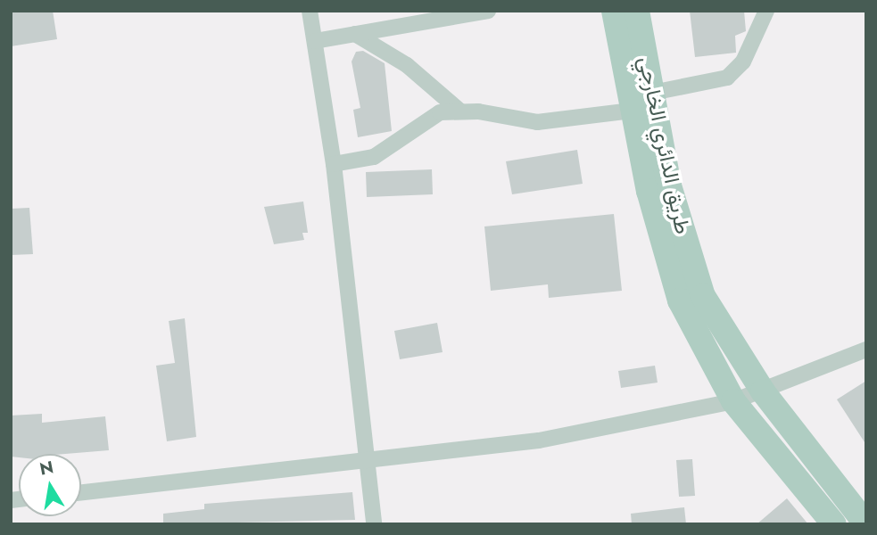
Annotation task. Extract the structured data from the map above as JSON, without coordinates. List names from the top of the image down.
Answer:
{
  "streets": {
    "main road": ["طريق الدائري الخارجي"]
  },
  "north": "top"
}
